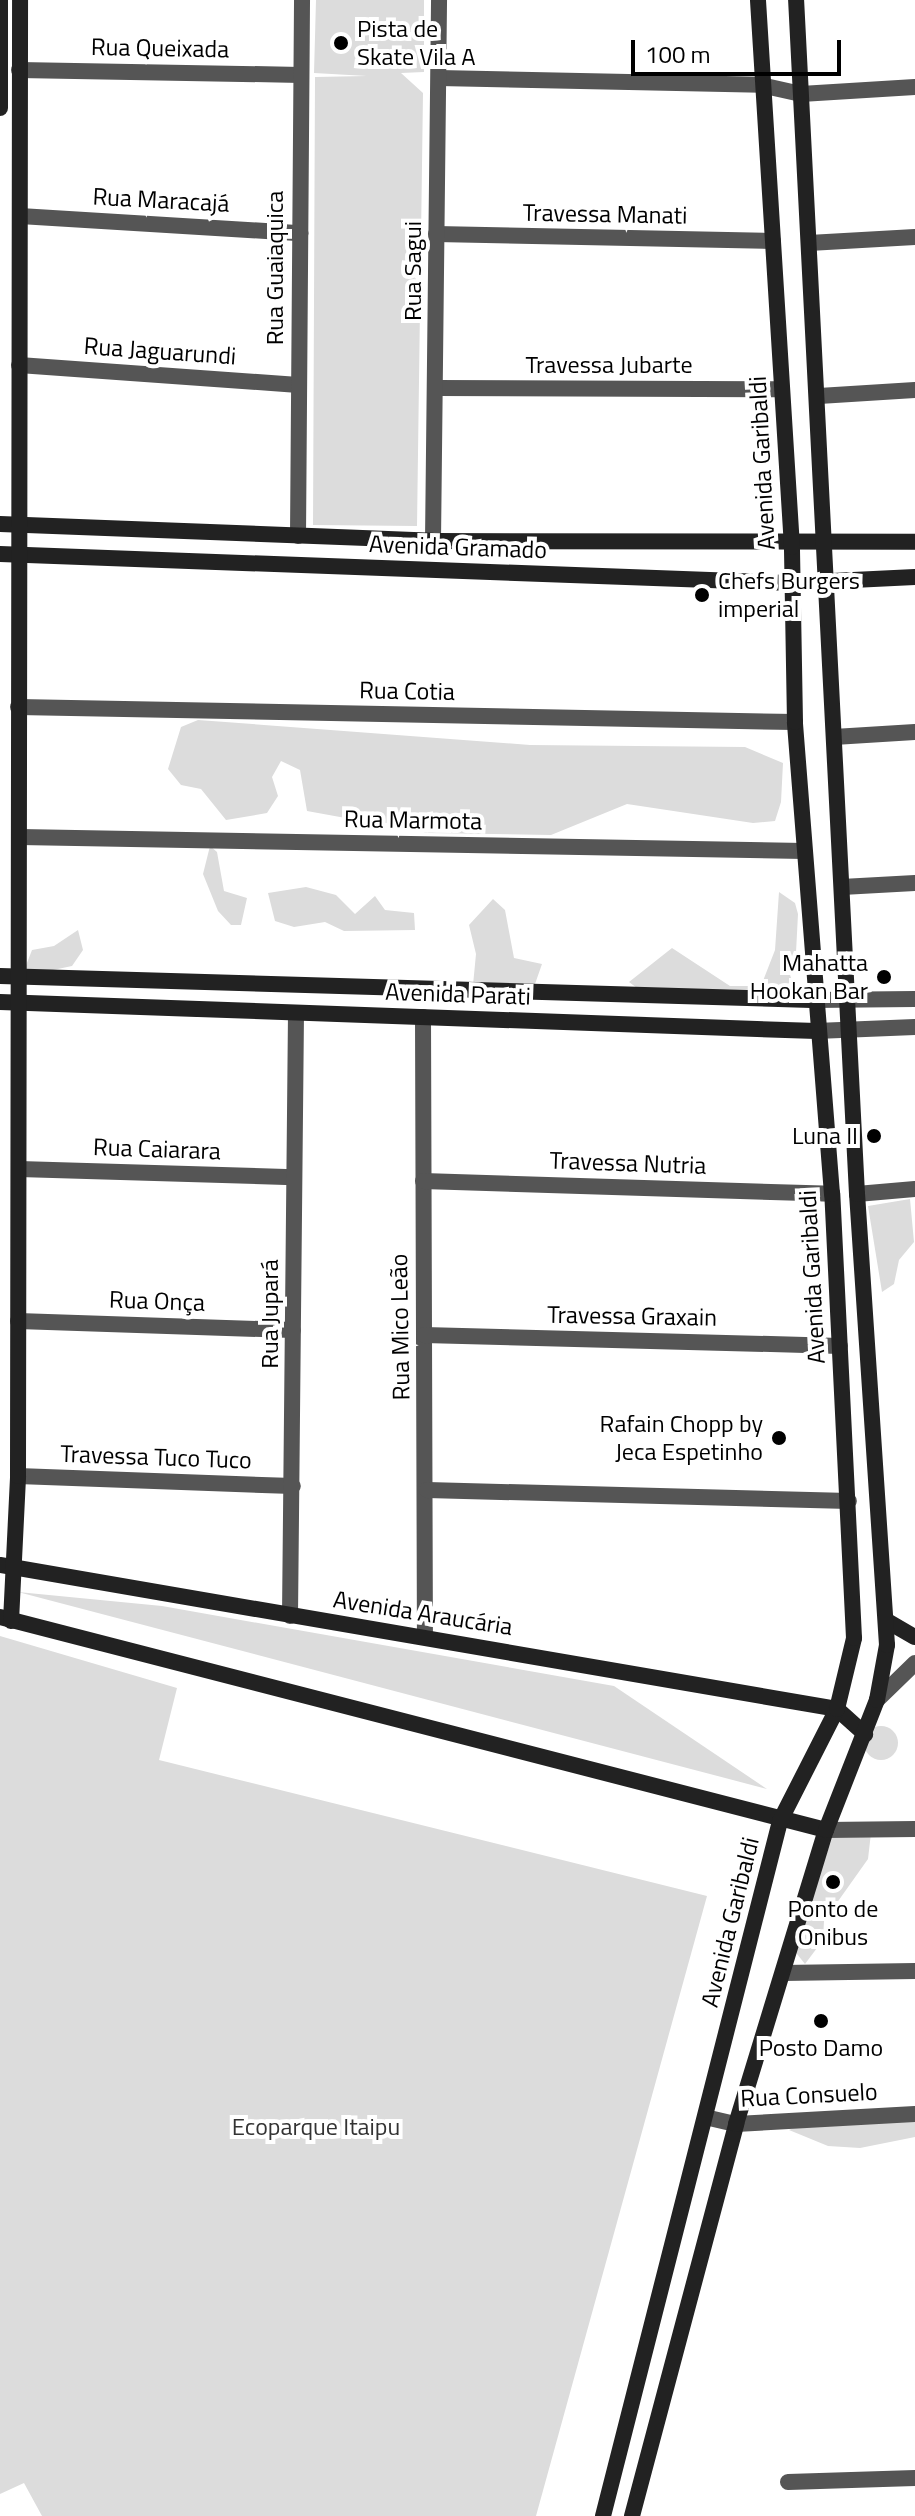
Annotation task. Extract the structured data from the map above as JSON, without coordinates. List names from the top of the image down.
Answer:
{
  "streets": {
    "street": [
      "Rua Queixada",
      "Rua Maracajá",
      "Travessa Manati",
      "Rua Guaiaquica",
      "Rua Sagui",
      "Rua Jaguarundi",
      "Travessa Jubarte",
      "Avenida Garibaldi",
      "Avenida Gramado",
      "Rua Cotia",
      "Rua Marmota",
      "Avenida Parati",
      "Rua Caiarara",
      "Travessa Nutria",
      "Rua Onça",
      "Rua Jupará",
      "Travessa Graxain",
      "Rua Mico Leão",
      "Travessa Tuco Tuco",
      "Avenida Araucária",
      "Rua Consuelo"
    ]
  },
  "crossings": [
    ["Rua Queixada", "Rua Guaiaquica"],
    ["Rua Maracajá", "Rua Guaiaquica"],
    ["Travessa Manati", "Rua Sagui"],
    ["Travessa Manati", "Avenida Garibaldi"],
    ["Rua Guaiaquica", "Rua Jaguarundi"],
    ["Rua Guaiaquica", "Avenida Gramado"],
    ["Rua Sagui", "Travessa Jubarte"],
    ["Rua Sagui", "Avenida Gramado"],
    ["Travessa Jubarte", "Avenida Garibaldi"],
    ["Avenida Garibaldi", "Avenida Gramado"],
    ["Avenida Garibaldi", "Rua Cotia"],
    ["Avenida Garibaldi", "Rua Marmota"],
    ["Avenida Garibaldi", "Avenida Parati"],
    ["Avenida Garibaldi", "Travessa Nutria"],
    ["Avenida Garibaldi", "Travessa Graxain"],
    ["Avenida Garibaldi", "Avenida Araucária"],
    ["Avenida Garibaldi", "Rua Consuelo"],
    ["Avenida Parati", "Rua Jupará"],
    ["Avenida Parati", "Rua Mico Leão"],
    ["Rua Caiarara", "Rua Jupará"],
    ["Travessa Nutria", "Rua Mico Leão"],
    ["Rua Onça", "Rua Jupará"],
    ["Rua Jupará", "Travessa Tuco Tuco"],
    ["Rua Jupará", "Avenida Araucária"],
    ["Travessa Graxain", "Rua Mico Leão"],
    ["Rua Mico Leão", "Avenida Araucária"]
  ],
  "parks": ["Ecoparque Itaipu"],
  "places": [
    "Pista de Skate Vila A",
    "Chefs Burgers imperial",
    "Mahatta Hookan Bar",
    "Luna II",
    "Rafain Chopp by Jeca Espetinho",
    "Ponto de Onibus",
    "Posto Damo"
  ],
  "scale_bar": "100 m"
}
